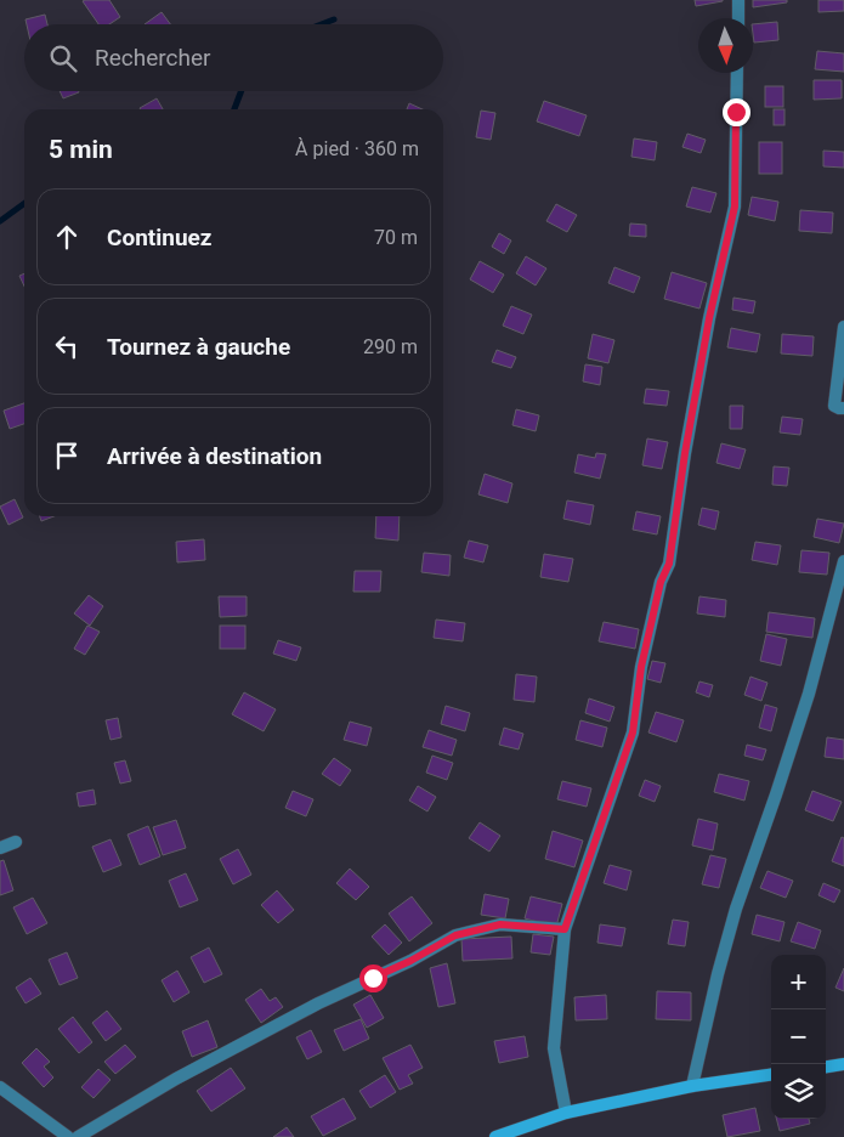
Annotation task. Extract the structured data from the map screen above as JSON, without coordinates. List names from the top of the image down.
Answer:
{
  "north": "bottom",
  "page": {
    "search": "Rechercher",
    "heading": ["5 min", "À pied · 360 m"],
    "list": [
      ["Continuez", "70 m"],
      ["Tournez à gauche", "290 m"],
      "Arrivée à destination"
    ],
    "map_buttons": ["+", "−"]
  }
}
